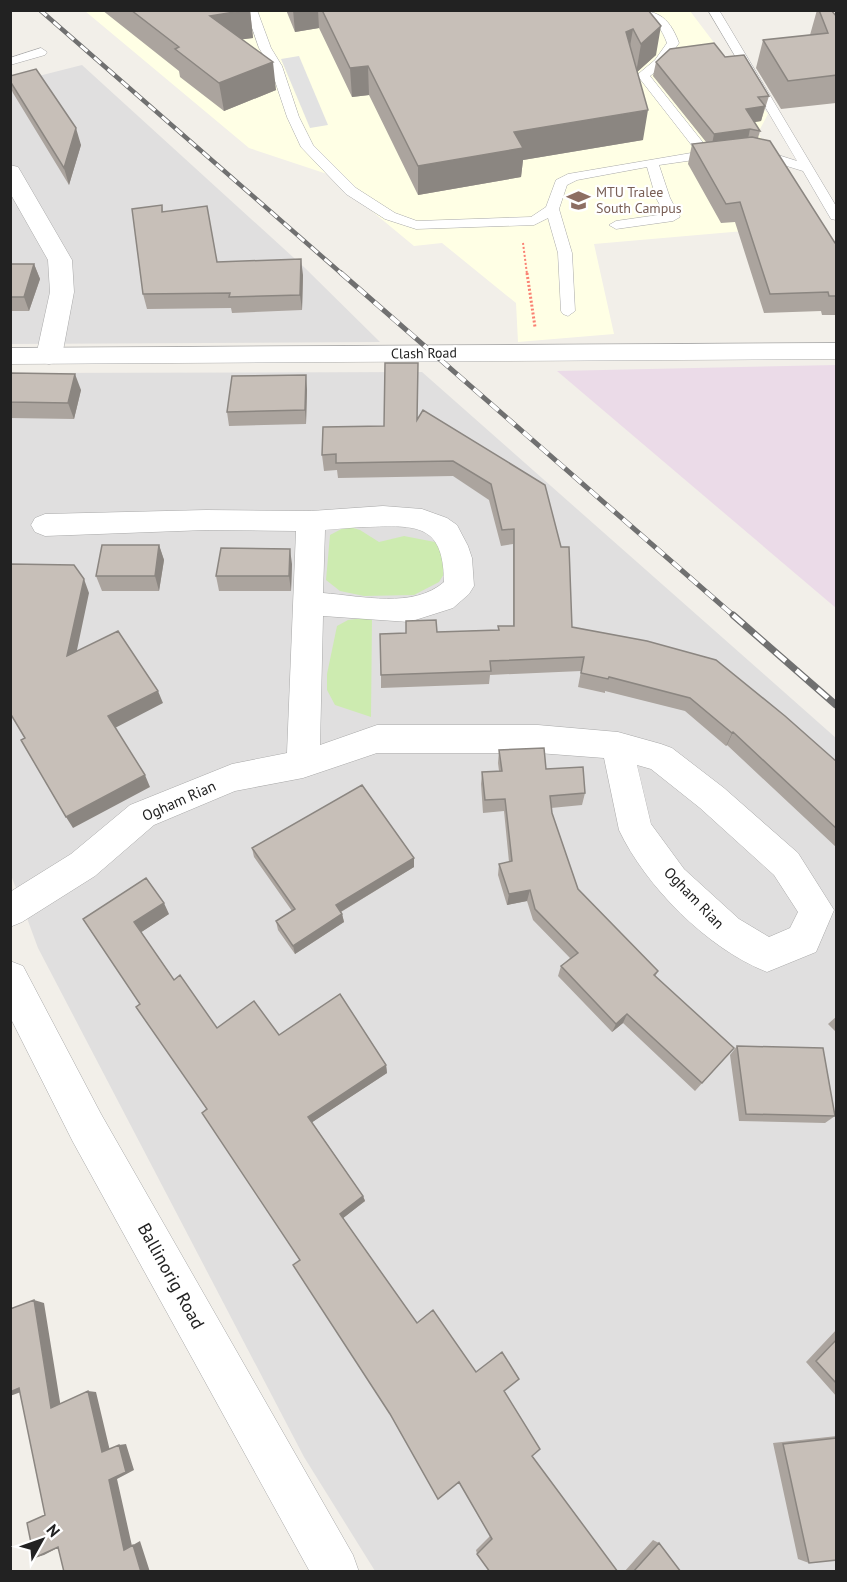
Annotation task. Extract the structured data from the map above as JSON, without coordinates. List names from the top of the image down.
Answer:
{
  "streets": {
    "street": ["Clash Road", "Ogham Rian", "Ballinorig Road"]
  },
  "places": {
    "school or university": ["MTU Tralee South Campus"]
  },
  "north": "top right"
}
